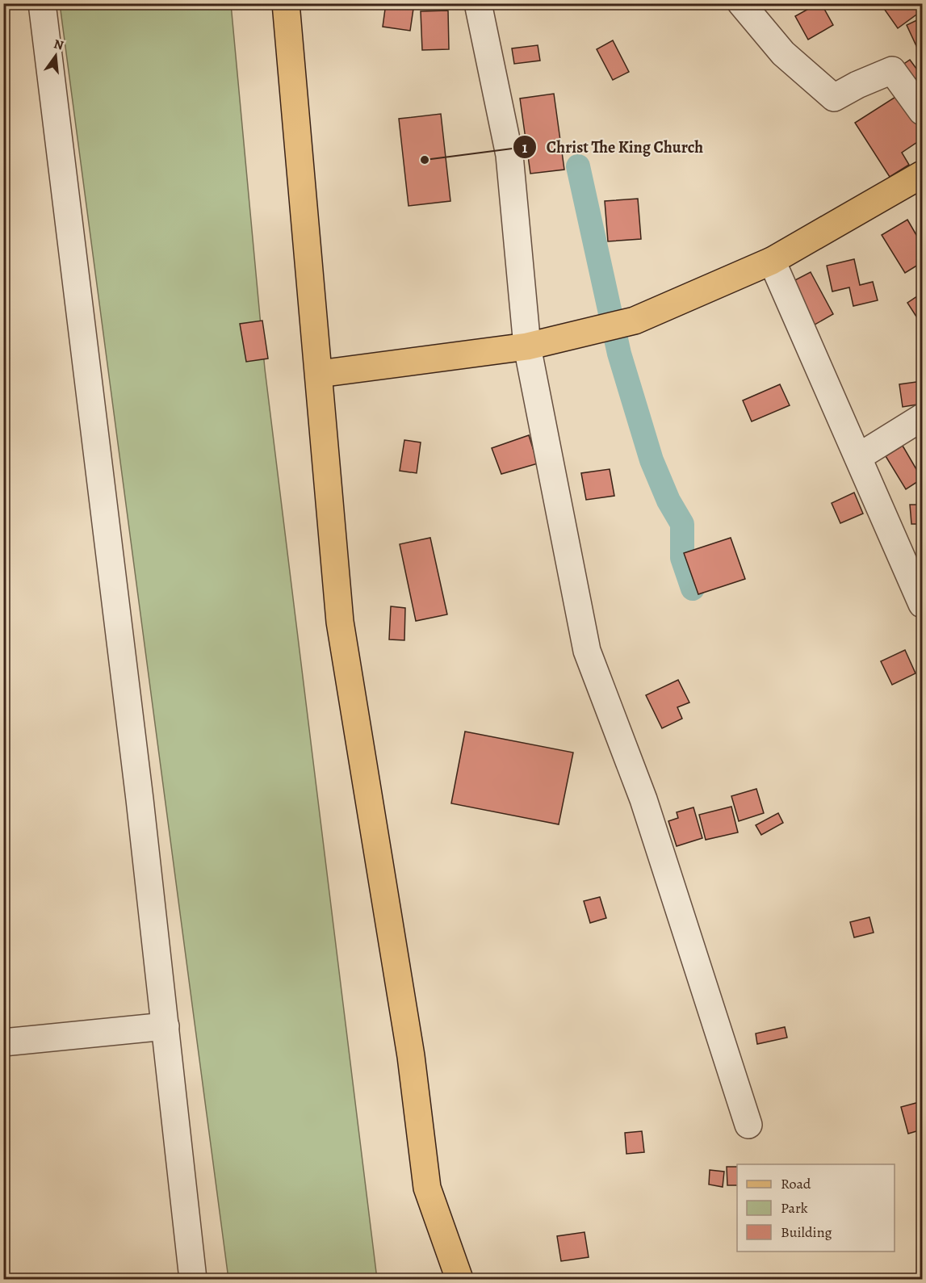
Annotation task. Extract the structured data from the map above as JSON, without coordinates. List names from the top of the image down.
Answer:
{
  "places": ["Christ The King Church"],
  "legend": ["Road", "Park", "Building"],
  "north": "top"
}
